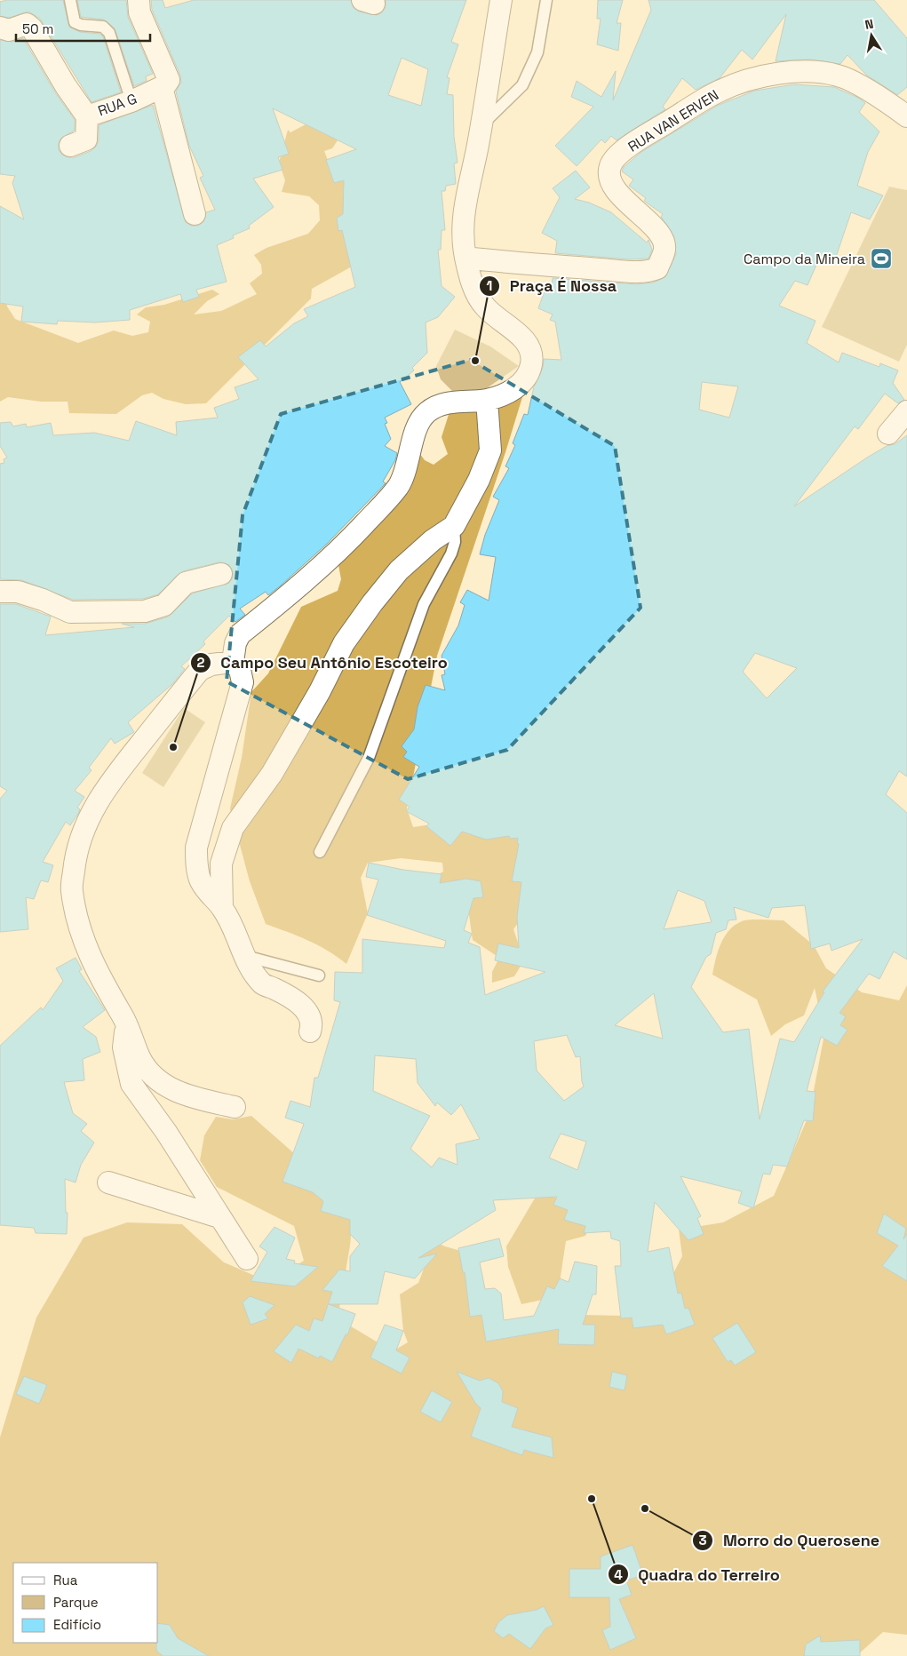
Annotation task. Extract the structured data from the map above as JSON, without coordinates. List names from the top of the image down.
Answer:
{
  "streets": {
    "street": ["RUA G", "RUA VAN ERVEN"]
  },
  "places": {
    "sports": ["Campo da Mineira"],
    "other": [
      "Praça É Nossa",
      "Campo Seu Antônio Escoteiro",
      "Quadra do Terreiro",
      "Morro do Querosene"
    ]
  },
  "legend": ["Rua", "Parque", "Edifício"],
  "scale_bar": "50 m",
  "north": "top"
}
